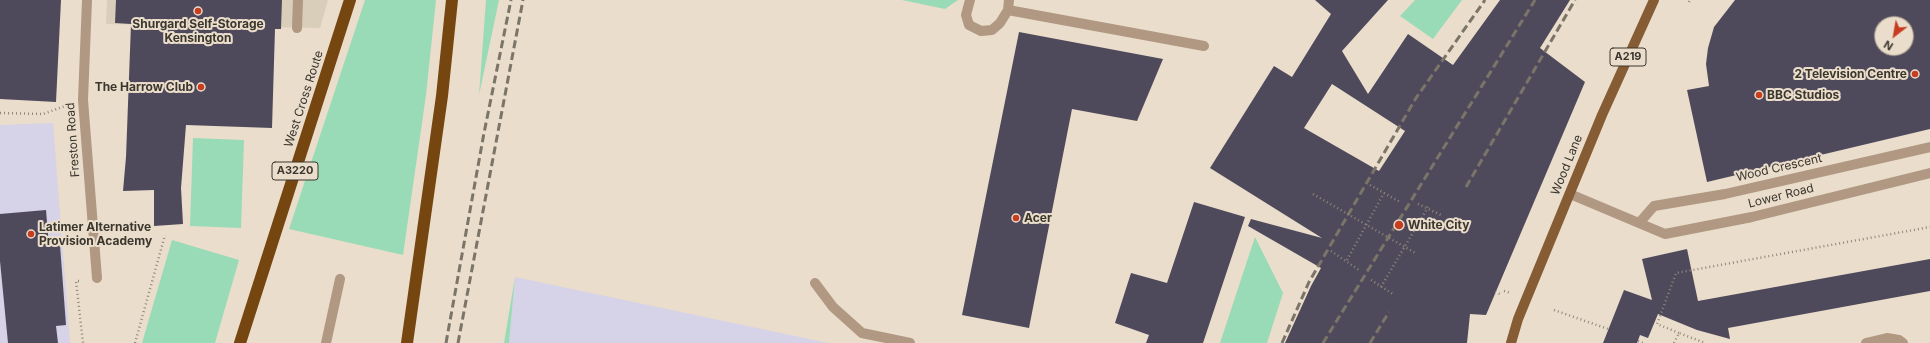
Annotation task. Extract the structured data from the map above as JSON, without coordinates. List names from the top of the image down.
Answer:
{
  "streets": {
    "highway": ["West Cross Route", "A3220"],
    "main road": ["A219", "Wood Lane"],
    "street": ["Freston Road", "Wood Crescent", "Lower Road"]
  },
  "crossings": [
    ["Wood Lane", "Lower Road"],
    ["Wood Crescent", "Lower Road"]
  ],
  "places": [
    "Shurgard Self-Storage Kensington",
    "2 Television Centre",
    "The Harrow Club",
    "BBC Studios",
    "Acer",
    "White City",
    "Latimer Alternative Provision Academy"
  ],
  "north": "bottom left"
}
